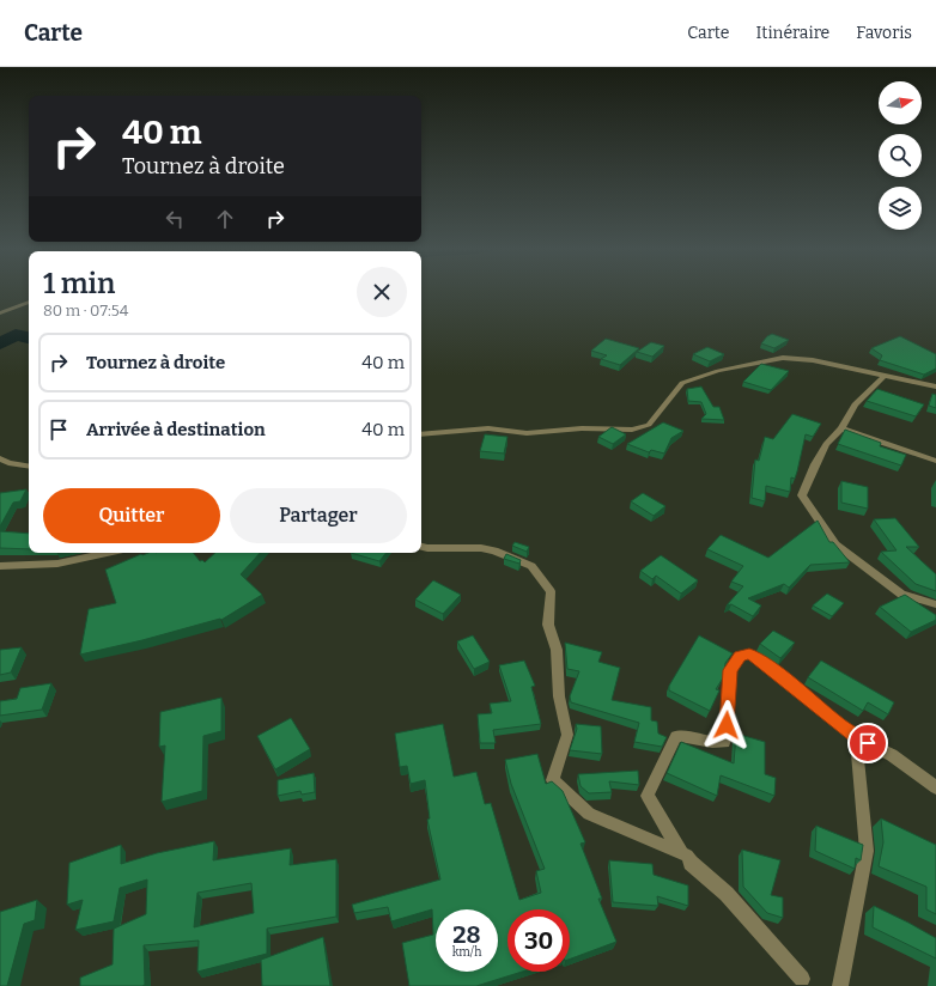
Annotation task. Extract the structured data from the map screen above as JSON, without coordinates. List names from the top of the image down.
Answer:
{
  "north": "right",
  "page": {
    "header": "Carte",
    "nav": ["Carte", "Itinéraire", "Favoris"],
    "turn": ["40 m", "Tournez à droite"],
    "heading": ["1 min", "80 m · 07:54"],
    "list": [
      {
        "name": "Tournez à droite",
        "value": "40 m"
      },
      {
        "name": "Arrivée à destination",
        "value": "40 m"
      }
    ],
    "buttons": ["Quitter", "Partager"],
    "speed": "28 km/h",
    "limit": "30"
  }
}
